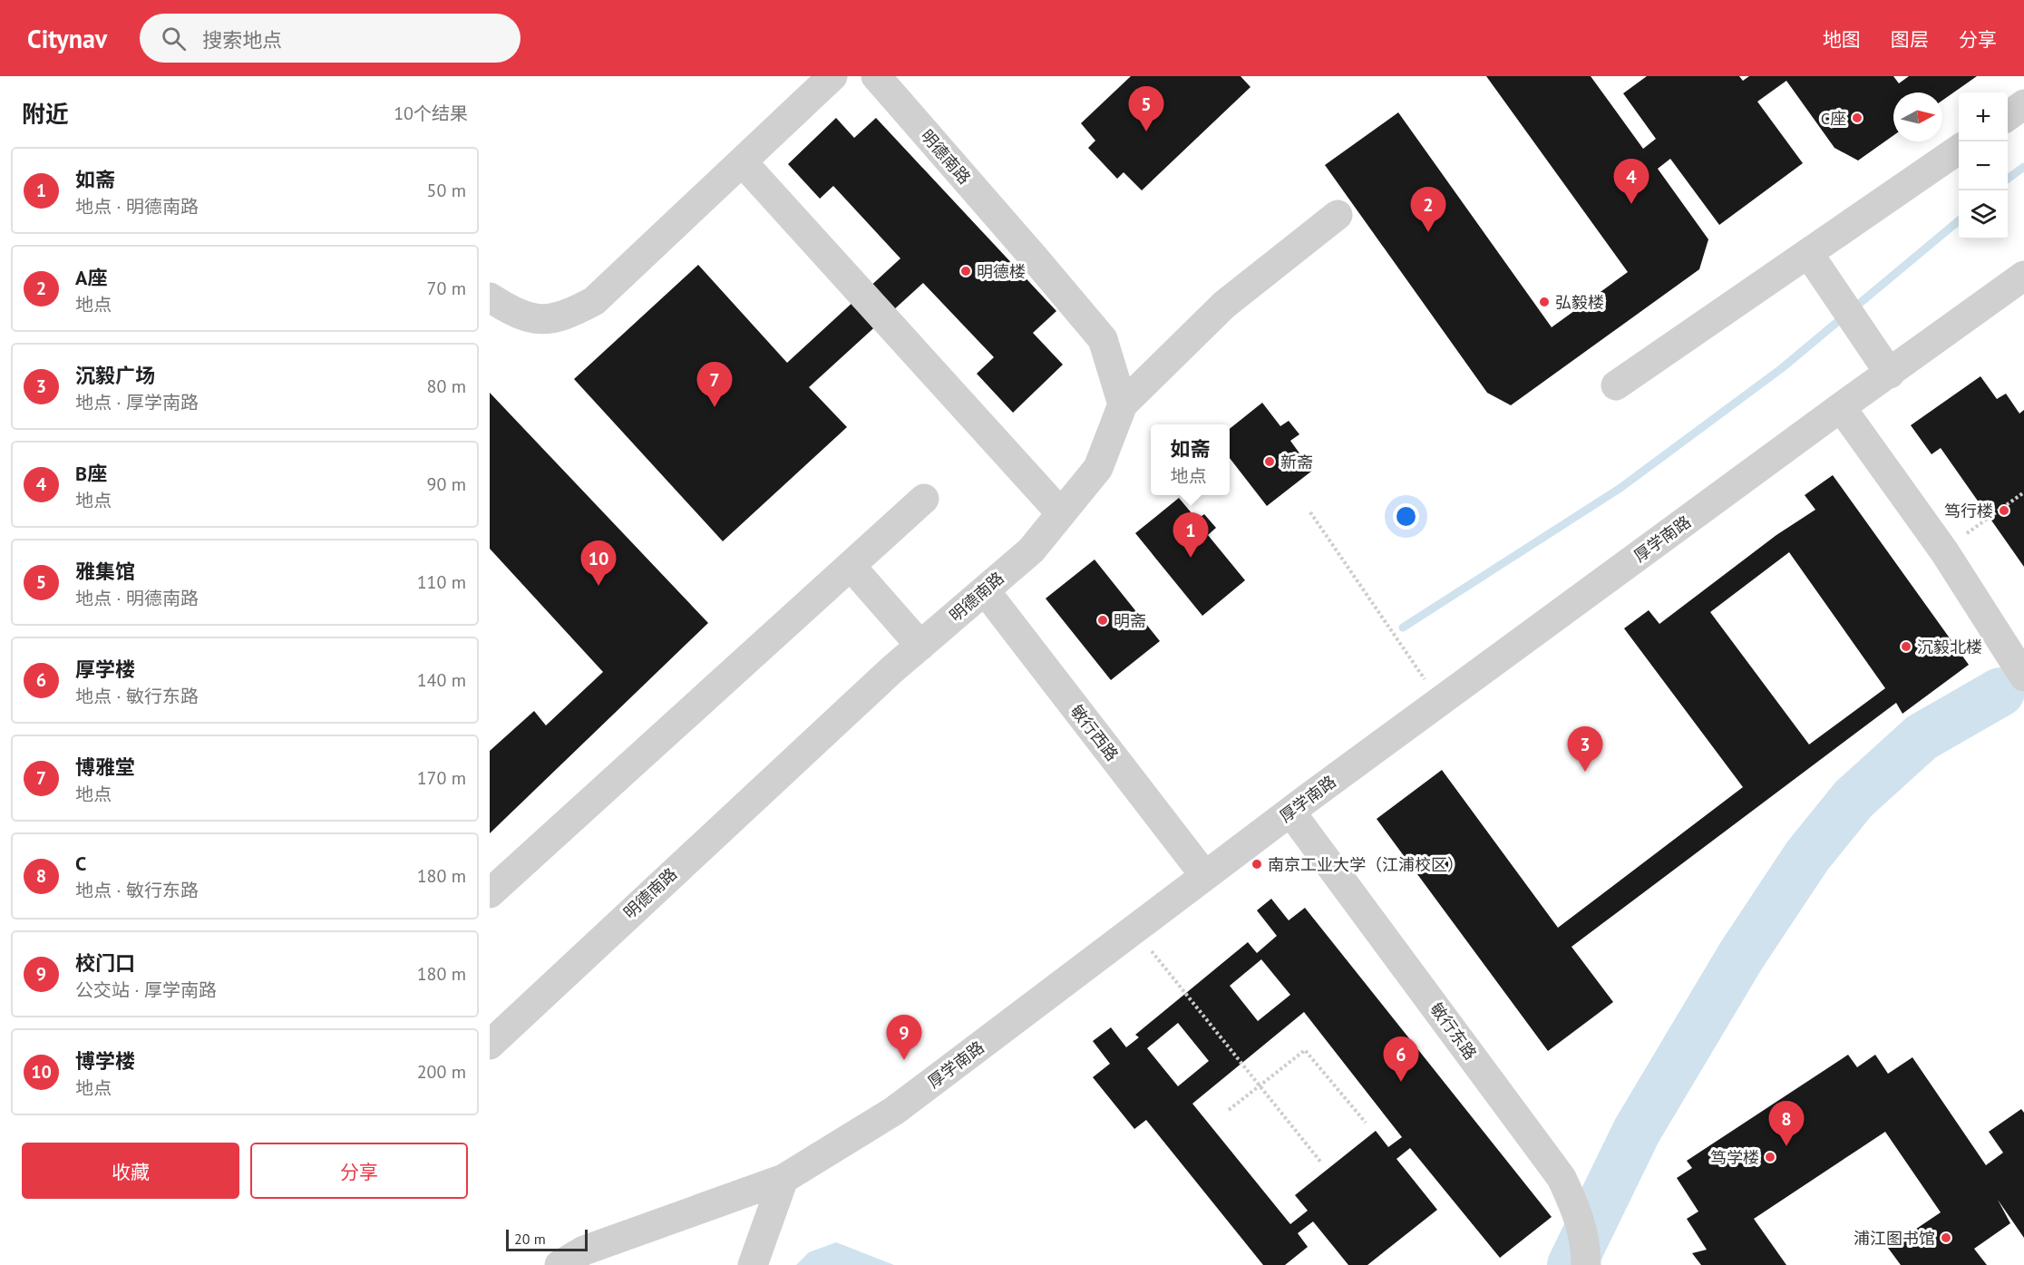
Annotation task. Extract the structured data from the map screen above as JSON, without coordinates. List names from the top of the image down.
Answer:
{
  "streets": {
    "street": [
      "明德南路",
      "厚学南路",
      "敏行西路",
      "敏行东路"
    ]
  },
  "crossings": [
    ["明德南路", "敏行西路"],
    ["厚学南路", "敏行西路"],
    ["厚学南路", "敏行东路"]
  ],
  "places": [
    "C座",
    "明德楼",
    "弘毅楼",
    "新斋",
    "笃行楼",
    "明斋",
    "沉毅北楼",
    "南京工业大学（江浦校区）",
    "笃学楼",
    "浦江图书馆"
  ],
  "scale_bar": "20 m",
  "north": "right",
  "page": {
    "header": "Citynav",
    "search": "搜索地点",
    "nav": ["地图", "图层", "分享"],
    "heading": ["附近", "10个结果"],
    "pins": [
      "5",
      "4",
      "2",
      "7",
      "1",
      "10",
      "3",
      "9",
      "6",
      "8"
    ],
    "map_buttons": ["+", "−"],
    "list": [
      {
        "mark": "1",
        "name": "如斋",
        "note": "地点 · 明德南路",
        "value": "50 m"
      },
      {
        "mark": "2",
        "name": "A座",
        "note": "地点",
        "value": "70 m"
      },
      {
        "mark": "3",
        "name": "沉毅广场",
        "note": "地点 · 厚学南路",
        "value": "80 m"
      },
      {
        "mark": "4",
        "name": "B座",
        "note": "地点",
        "value": "90 m"
      },
      {
        "mark": "5",
        "name": "雅集馆",
        "note": "地点 · 明德南路",
        "value": "110 m"
      },
      {
        "mark": "6",
        "name": "厚学楼",
        "note": "地点 · 敏行东路",
        "value": "140 m"
      },
      {
        "mark": "7",
        "name": "博雅堂",
        "note": "地点",
        "value": "170 m"
      },
      {
        "mark": "8",
        "name": "C",
        "note": "地点 · 敏行东路",
        "value": "180 m"
      },
      {
        "mark": "9",
        "name": "校门口",
        "note": "公交站 · 厚学南路",
        "value": "180 m"
      },
      {
        "mark": "10",
        "name": "博学楼",
        "note": "地点",
        "value": "200 m"
      }
    ],
    "popup": ["如斋", "地点"],
    "buttons": ["收藏", "分享"],
    "scale": "20 m"
  }
}
